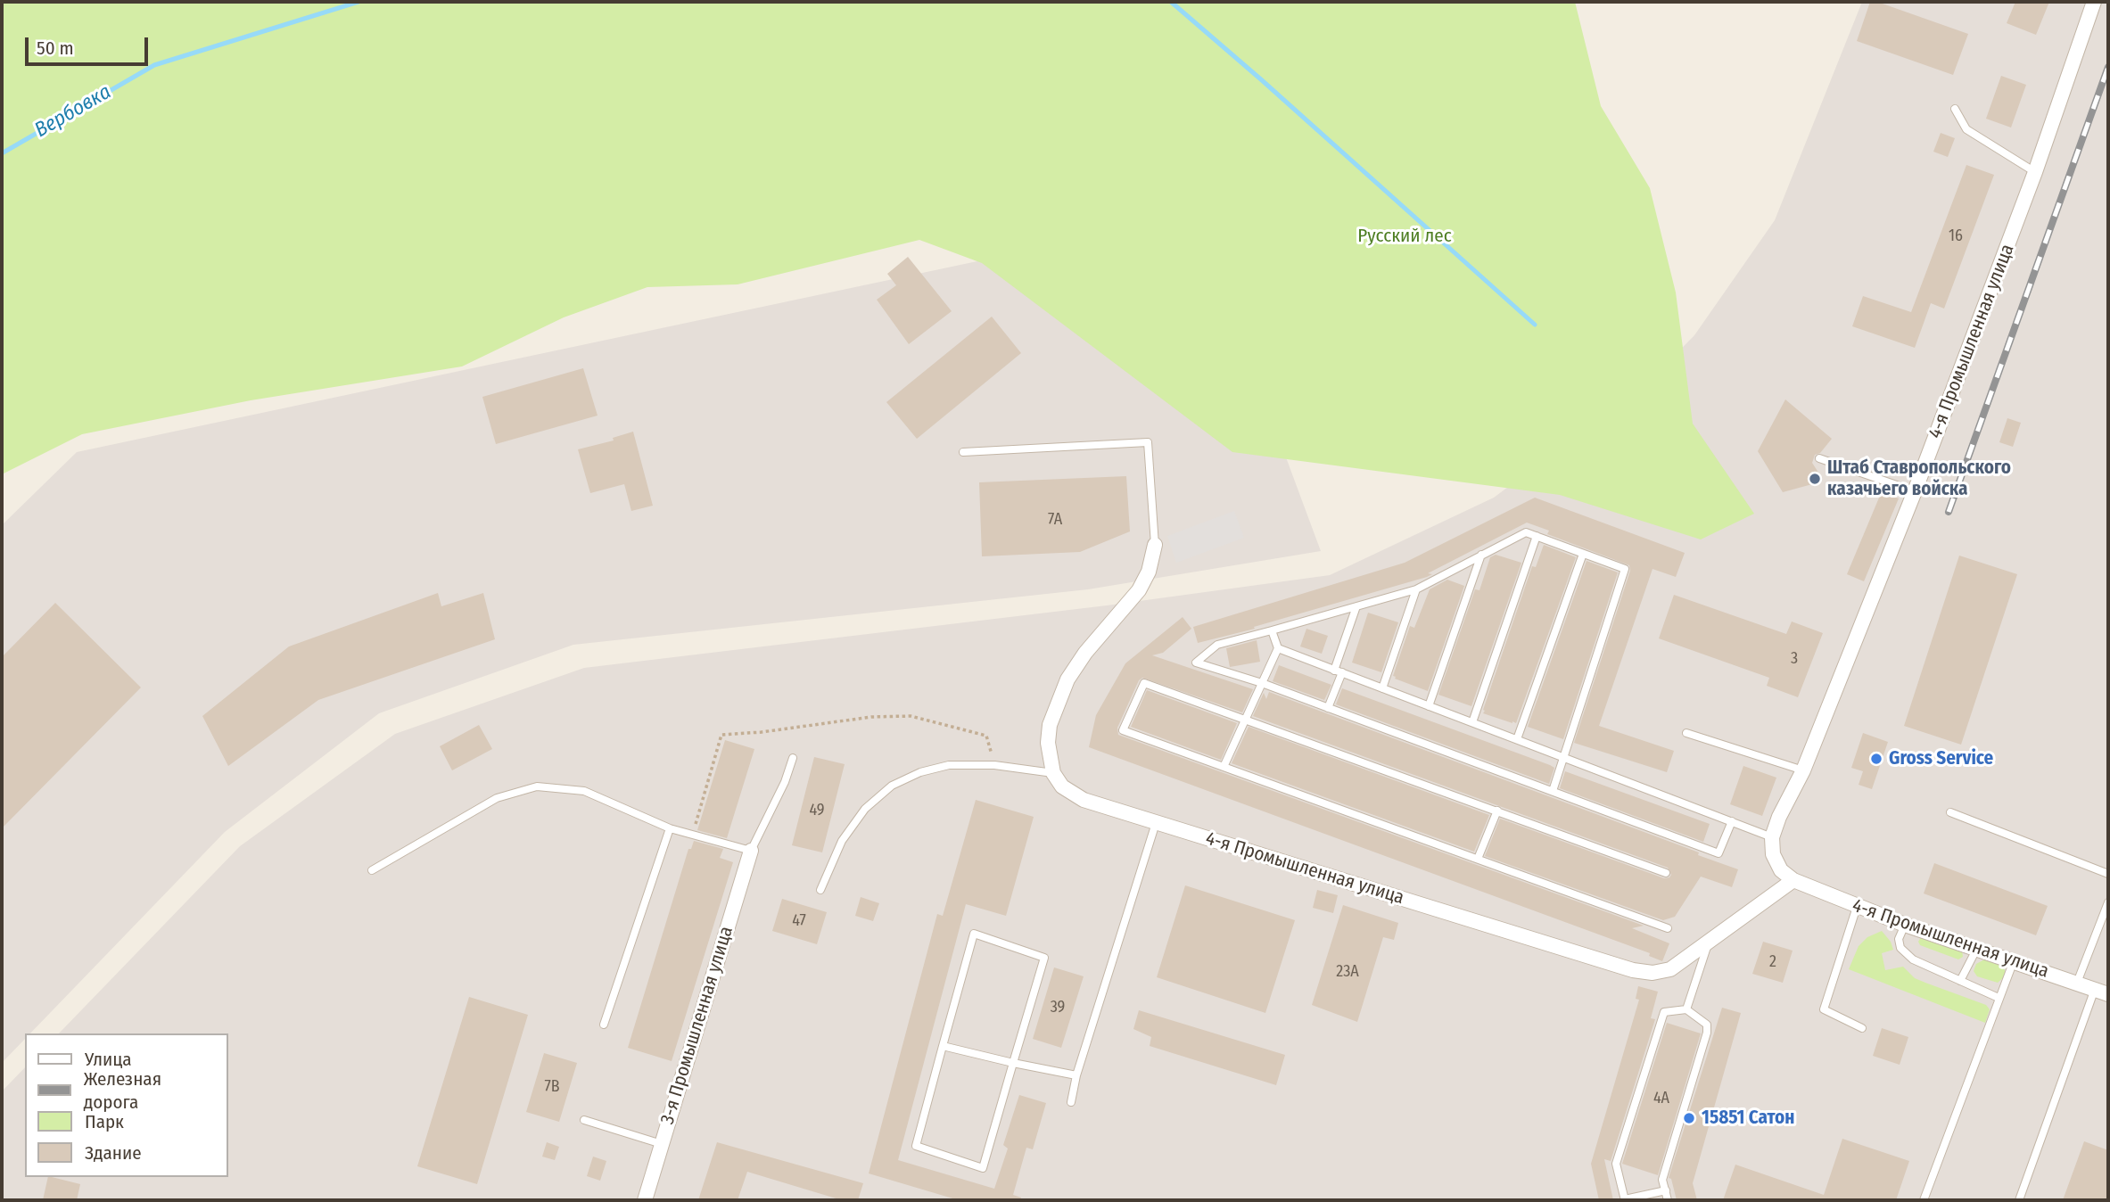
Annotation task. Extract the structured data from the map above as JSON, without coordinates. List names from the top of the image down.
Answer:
{
  "streets": {
    "street": ["4-я Промышленная улица", "3-я Промышленная улица"]
  },
  "water": ["Вербовка"],
  "parks": ["Русский лес"],
  "places": ["Штаб Ставропольского казачьего войска", "Gross Service", "15851 Сатон"],
  "house_numbers": [
    "16",
    "7А",
    "3",
    "49",
    "47",
    "2",
    "23А",
    "39",
    "7В",
    "4А"
  ],
  "legend": [
    "Улица",
    "Железная дорога",
    "Парк",
    "Здание"
  ],
  "scale_bar": "50 m"
}
